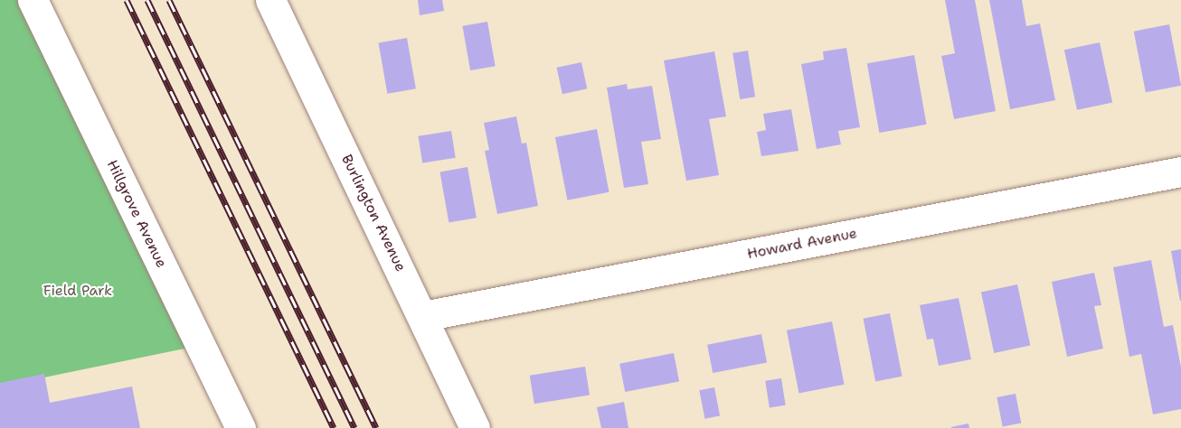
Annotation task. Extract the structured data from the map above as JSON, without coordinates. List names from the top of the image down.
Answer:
{
  "streets": {
    "street": ["Burlington Avenue", "Hillgrove Avenue", "Howard Avenue"]
  },
  "crossings": [
    ["Burlington Avenue", "Howard Avenue"]
  ],
  "parks": ["Field Park"]
}
